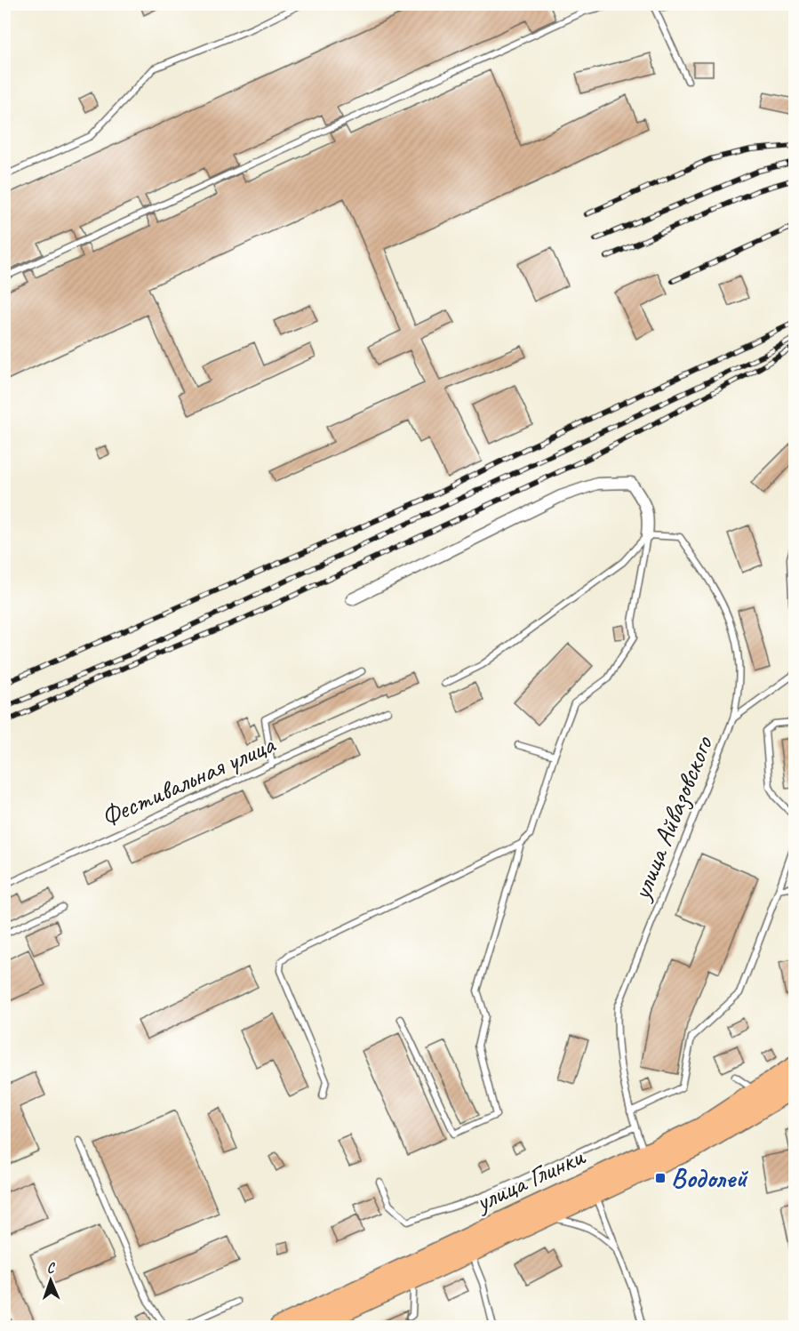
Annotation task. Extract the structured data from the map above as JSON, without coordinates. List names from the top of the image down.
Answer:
{
  "streets": {
    "highway": ["улица Глинки"],
    "lane": ["Фестивальная улица", "улица Айвазовского"]
  },
  "crossings": [
    ["улица Айвазовского", "улица Глинки"]
  ],
  "places": {
    "transit": ["Водолей"]
  },
  "north": "top"
}
